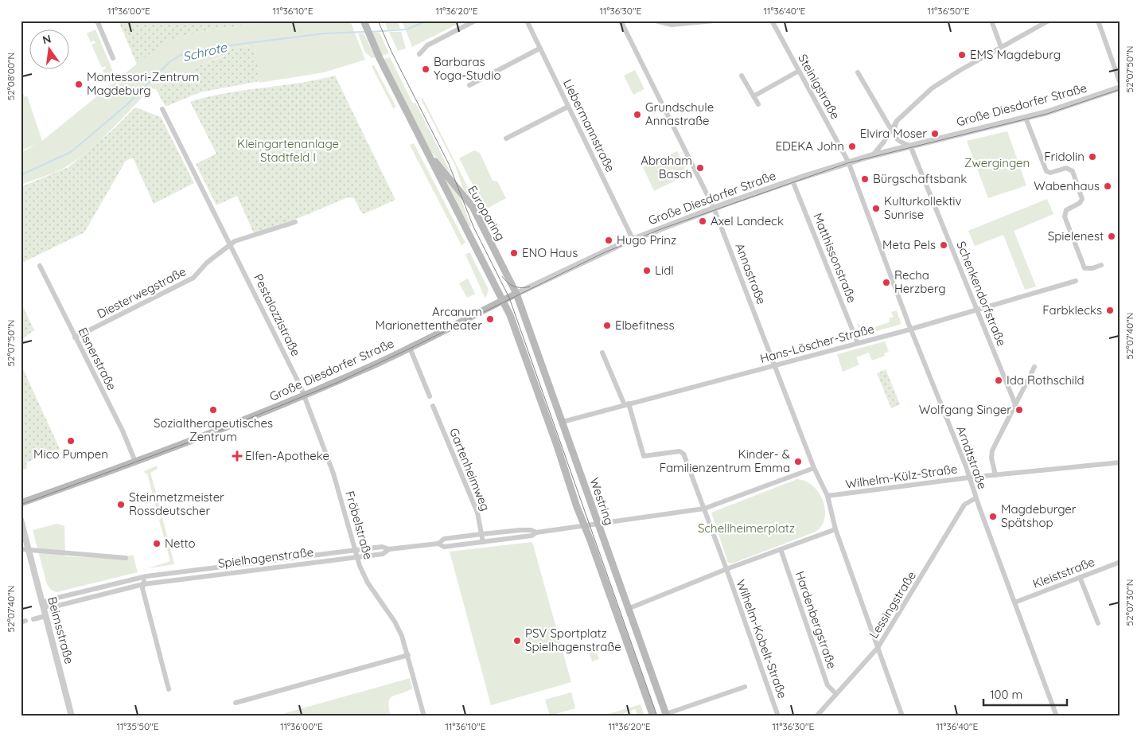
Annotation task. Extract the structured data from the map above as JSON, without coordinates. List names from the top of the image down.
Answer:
{
  "streets": {
    "main road": ["Große Diesdorfer Straße", "Europaring", "Westring"],
    "street": [
      "Steinigstraße",
      "Liebermannstraße",
      "Matthissonstraße",
      "Annastraße",
      "Diesterwegstraße",
      "Schenkendorfstraße",
      "Pestalozzistraße",
      "Hans-Löscher-Straße",
      "Eisnerstraße",
      "Arndtstraße",
      "Gartenheimweg",
      "Wilhelm-Külz-Straße",
      "Fröbelstraße",
      "Spielhagenstraße",
      "Kleiststraße",
      "Lessingstraße",
      "Hardenbergstraße",
      "Beimsstraße",
      "Wilhelm-Kobelt-Straße"
    ]
  },
  "crossings": [
    ["Steinigstraße", "Große Diesdorfer Straße"],
    ["Steinigstraße", "Arndtstraße"],
    ["Große Diesdorfer Straße", "Liebermannstraße"],
    ["Große Diesdorfer Straße", "Europaring"],
    ["Große Diesdorfer Straße", "Matthissonstraße"],
    ["Große Diesdorfer Straße", "Annastraße"],
    ["Große Diesdorfer Straße", "Schenkendorfstraße"],
    ["Große Diesdorfer Straße", "Pestalozzistraße"],
    ["Große Diesdorfer Straße", "Eisnerstraße"],
    ["Große Diesdorfer Straße", "Arndtstraße"],
    ["Große Diesdorfer Straße", "Westring"],
    ["Große Diesdorfer Straße", "Fröbelstraße"],
    ["Europaring", "Westring"],
    ["Matthissonstraße", "Hans-Löscher-Straße"],
    ["Annastraße", "Hans-Löscher-Straße"],
    ["Annastraße", "Wilhelm-Külz-Straße"],
    ["Annastraße", "Lessingstraße"],
    ["Diesterwegstraße", "Pestalozzistraße"],
    ["Diesterwegstraße", "Eisnerstraße"],
    ["Schenkendorfstraße", "Hans-Löscher-Straße"],
    ["Pestalozzistraße", "Fröbelstraße"],
    ["Hans-Löscher-Straße", "Arndtstraße"],
    ["Hans-Löscher-Straße", "Westring"],
    ["Arndtstraße", "Wilhelm-Külz-Straße"],
    ["Arndtstraße", "Kleiststraße"],
    ["Arndtstraße", "Lessingstraße"],
    ["Gartenheimweg", "Spielhagenstraße"],
    ["Westring", "Spielhagenstraße"],
    ["Fröbelstraße", "Spielhagenstraße"],
    ["Spielhagenstraße", "Beimsstraße"],
    ["Lessingstraße", "Hardenbergstraße"]
  ],
  "water": ["Schrote"],
  "parks": ["Kleingartenanlage Stadtfeld I", "Zwergingen", "Schellheimerplatz"],
  "places": {
    "other": [
      "EMS Magdeburg",
      "Barbaras Yoga-Studio",
      "Montessori-Zentrum Magdeburg",
      "Grundschule Annastraße",
      "Elvira Moser",
      "EDEKA John",
      "Fridolin",
      "Abraham Basch",
      "Bürgschaftsbank",
      "Wabenhaus",
      "Kulturkollektiv Sunrise",
      "Axel Landeck",
      "Spielenest",
      "Hugo Prinz",
      "Meta Pels",
      "ENO Haus",
      "Lidl",
      "Recha Herzberg",
      "Farbklecks",
      "Arcanum Marionettentheater",
      "Elbefitness",
      "Ida Rothschild",
      "Sozialtherapeutisches Zentrum",
      "Wolfgang Singer",
      "Mico Pumpen",
      "Kinder- & Familienzentrum Emma",
      "Steinmetzmeister Rossdeutscher",
      "Magdeburger Spätshop",
      "Netto",
      "PSV Sportplatz Spielhagenstraße"
    ],
    "health": ["Elfen-Apotheke"]
  },
  "scale_bar": "100 m",
  "north": "top",
  "coordinates": [
    "11°36'00\"E",
    "11°36'10\"E",
    "11°36'20\"E",
    "11°36'30\"E",
    "11°36'40\"E",
    "11°36'50\"E",
    "52°07'50\"N",
    "52°08'00\"N",
    "52°07'40\"N",
    "52°07'30\"N",
    "11°35'50\"E"
  ]
}
